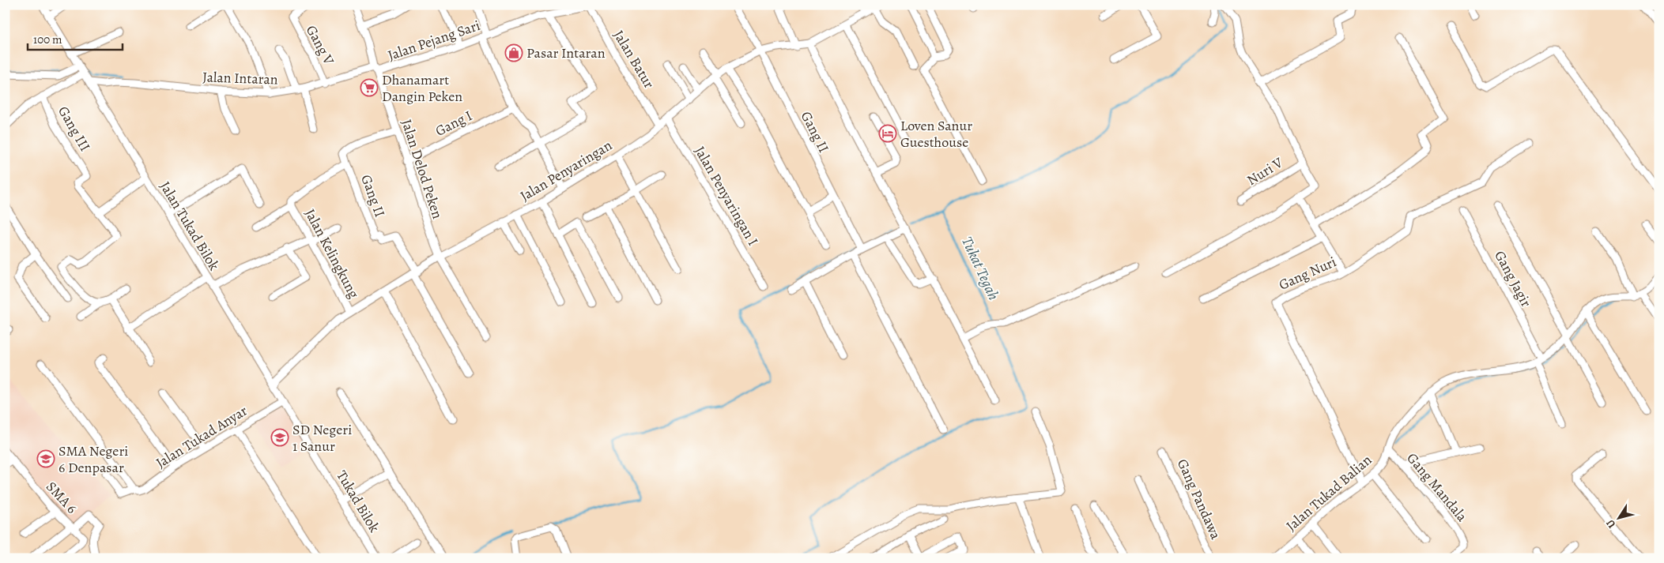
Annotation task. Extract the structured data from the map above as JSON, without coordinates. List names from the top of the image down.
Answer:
{
  "streets": {
    "street": [
      "Jalan Pejang Sari",
      "Gang V",
      "Jalan Batur",
      "Jalan Intaran",
      "Gang I",
      "Gang III",
      "Gang II",
      "Jalan Delod Peken",
      "Jalan Penyaringan",
      "Nuri V",
      "Jalan Penyaringan I",
      "Jalan Tukad Bilok",
      "Jalan Kelingkung",
      "Gang Nuri",
      "Gang Jagir",
      "Jalan Tukad Anyar",
      "Gang Mandala",
      "Jalan Tukad Balian",
      "SMA 6",
      "Gang Pandawa",
      "Tukad Bilok"
    ]
  },
  "crossings": [
    ["Jalan Pejang Sari", "Jalan Batur"],
    ["Jalan Pejang Sari", "Jalan Intaran"],
    ["Jalan Pejang Sari", "Jalan Delod Peken"],
    ["Gang V", "Jalan Intaran"],
    ["Jalan Batur", "Jalan Penyaringan"],
    ["Jalan Intaran", "Jalan Delod Peken"],
    ["Jalan Intaran", "Jalan Tukad Bilok"],
    ["Gang I", "Jalan Delod Peken"],
    ["Gang II", "Jalan Penyaringan"],
    ["Gang II", "Jalan Kelingkung"],
    ["Jalan Delod Peken", "Jalan Penyaringan"],
    ["Jalan Penyaringan", "Jalan Penyaringan I"],
    ["Jalan Penyaringan", "Jalan Tukad Bilok"],
    ["Jalan Penyaringan", "Jalan Kelingkung"],
    ["Jalan Tukad Bilok", "Jalan Tukad Anyar"],
    ["Jalan Tukad Bilok", "Tukad Bilok"],
    ["Gang Nuri", "Jalan Tukad Balian"],
    ["Gang Jagir", "Jalan Tukad Balian"],
    ["Jalan Tukad Anyar", "Tukad Bilok"],
    ["Gang Mandala", "Jalan Tukad Balian"]
  ],
  "water": ["Tukat Tegah"],
  "places": {
    "shop": ["Pasar Intaran"],
    "supermarket": ["Dhanamart Dangin Peken"],
    "hotel": ["Loven Sanur Guesthouse"],
    "school or university": ["SD Negeri 1 Sanur", "SMA Negeri 6 Denpasar"]
  },
  "scale_bar": "100 m",
  "north": "bottom left"
}
